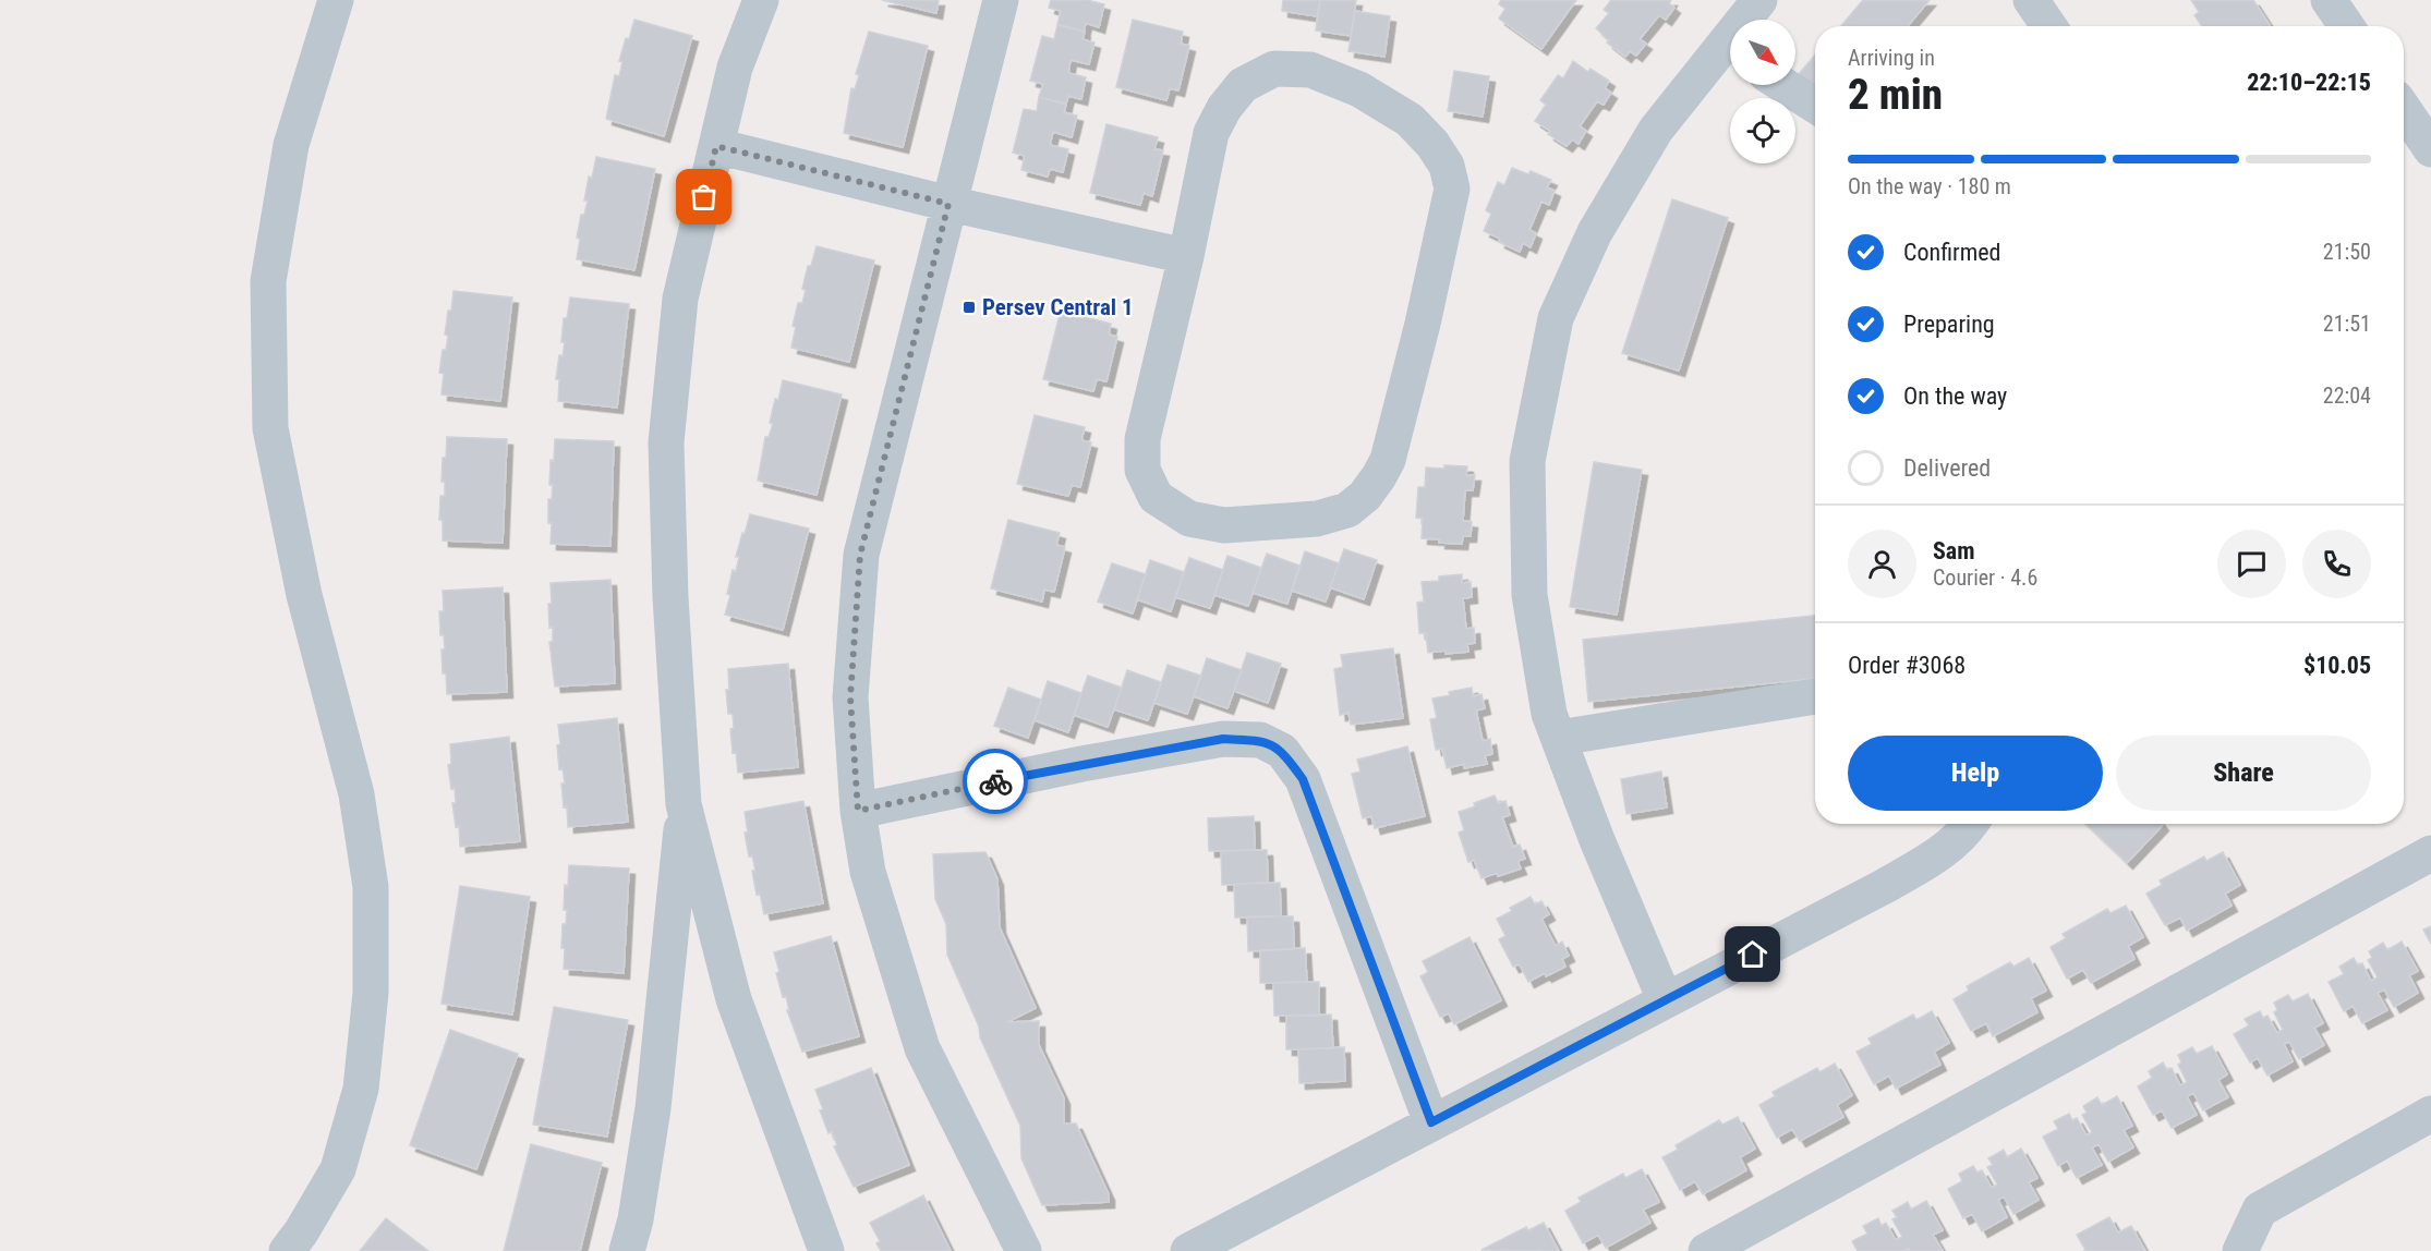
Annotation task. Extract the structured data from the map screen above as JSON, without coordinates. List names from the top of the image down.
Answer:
{
  "places": {
    "transit": ["Persev Central 1"]
  },
  "north": "bottom right",
  "page": {
    "heading": ["2 min", "Arriving in", "22:10–22:15"],
    "panel": [
      "Sam",
      "Courier · 4.6",
      "Order #3068",
      "$10.05"
    ],
    "bar": "On the way · 180 m",
    "list": [
      ["Confirmed", "21:50"],
      ["Preparing", "21:51"],
      ["On the way", "22:04"],
      "Delivered"
    ],
    "buttons": ["Help", "Share"]
  }
}
